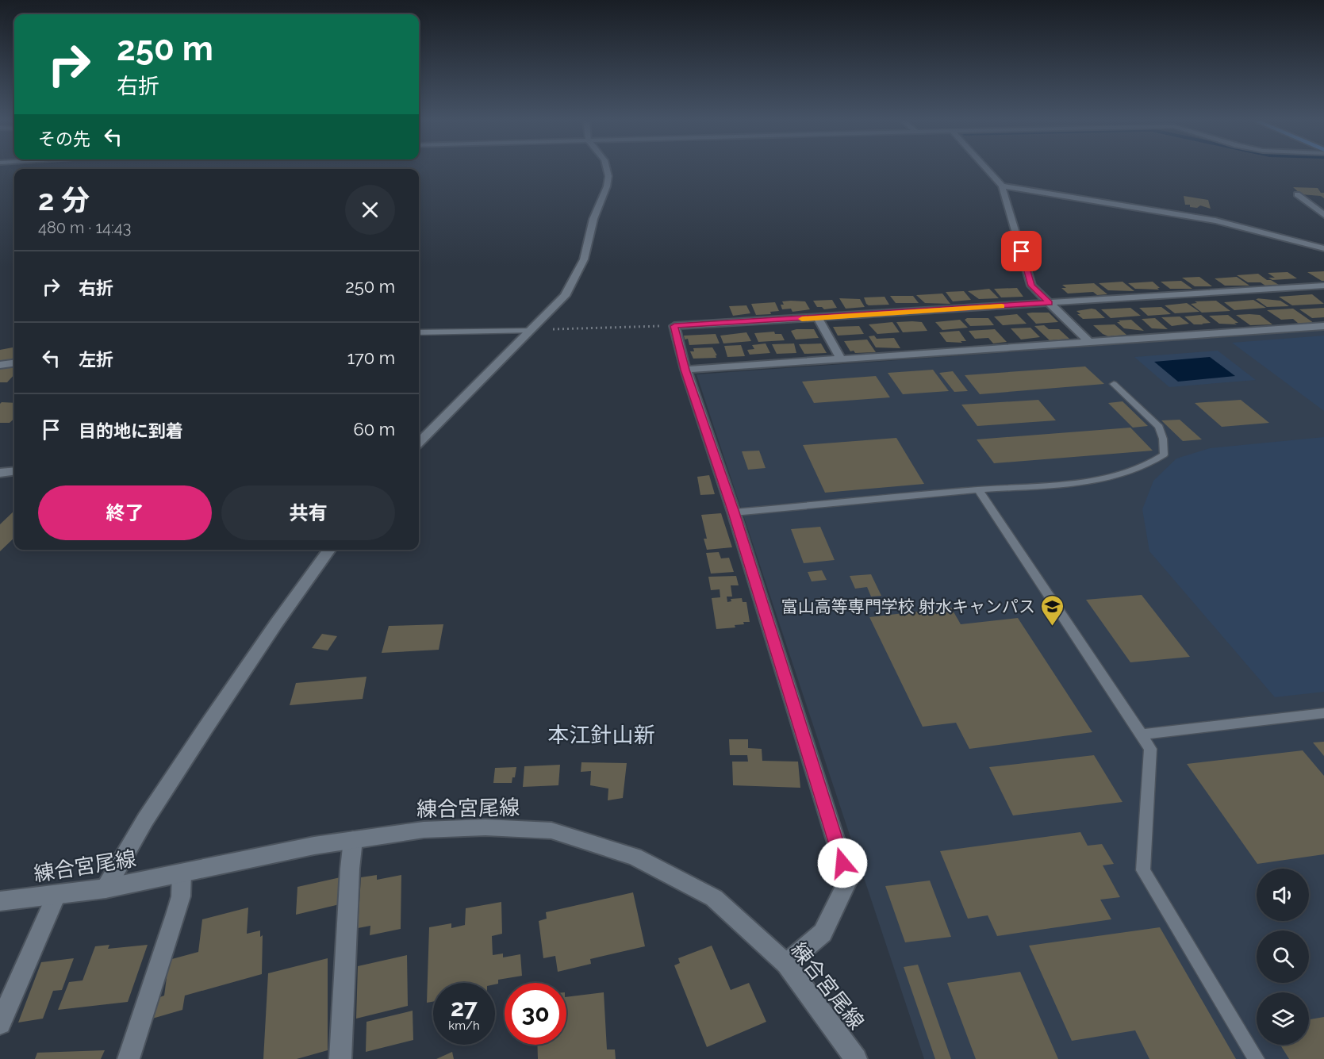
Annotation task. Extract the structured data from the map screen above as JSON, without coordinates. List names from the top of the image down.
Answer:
{
  "streets": {
    "street": ["練合宮尾線"]
  },
  "districts": ["本江針山新"],
  "places": {
    "school or university": ["富山高等専門学校 射水キャンパス"]
  },
  "page": {
    "turn": ["250 m", "右折"],
    "then": "その先",
    "heading": ["2 分", "480 m · 14:43"],
    "list": [
      {
        "name": "右折",
        "value": "250 m"
      },
      {
        "name": "左折",
        "value": "170 m"
      },
      {
        "name": "目的地に到着",
        "value": "60 m"
      }
    ],
    "buttons": ["終了", "共有"],
    "speed": "27 km/h",
    "limit": "30"
  }
}
